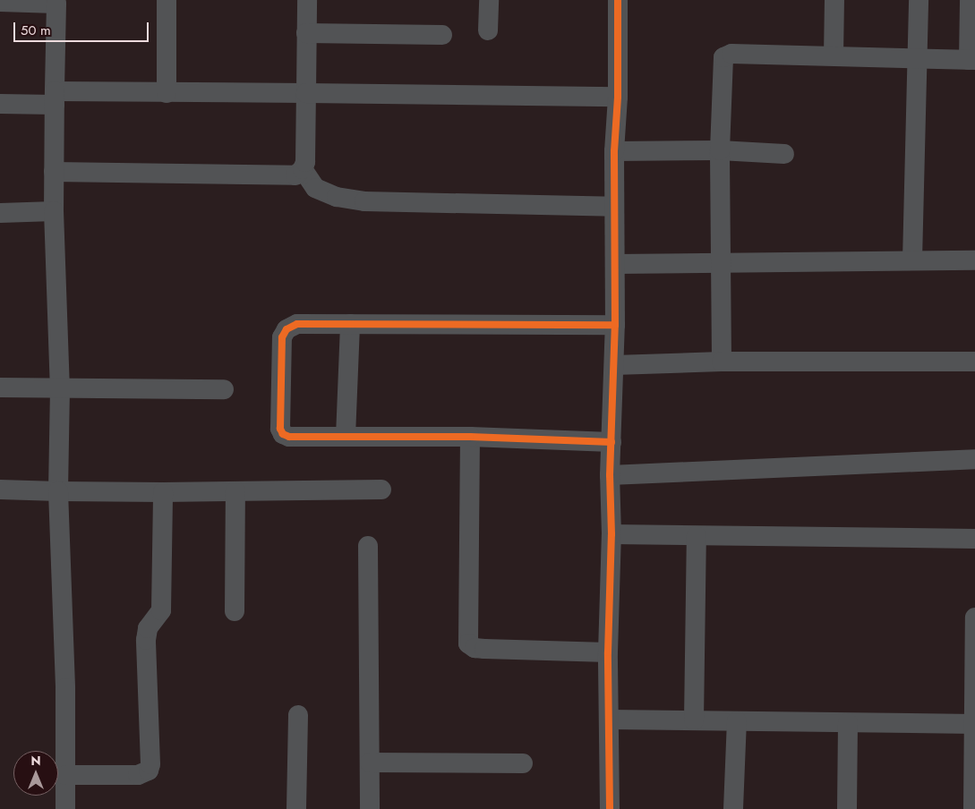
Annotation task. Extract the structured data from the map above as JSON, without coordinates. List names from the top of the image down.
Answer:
{
  "scale_bar": "50 m",
  "north": "top"
}
